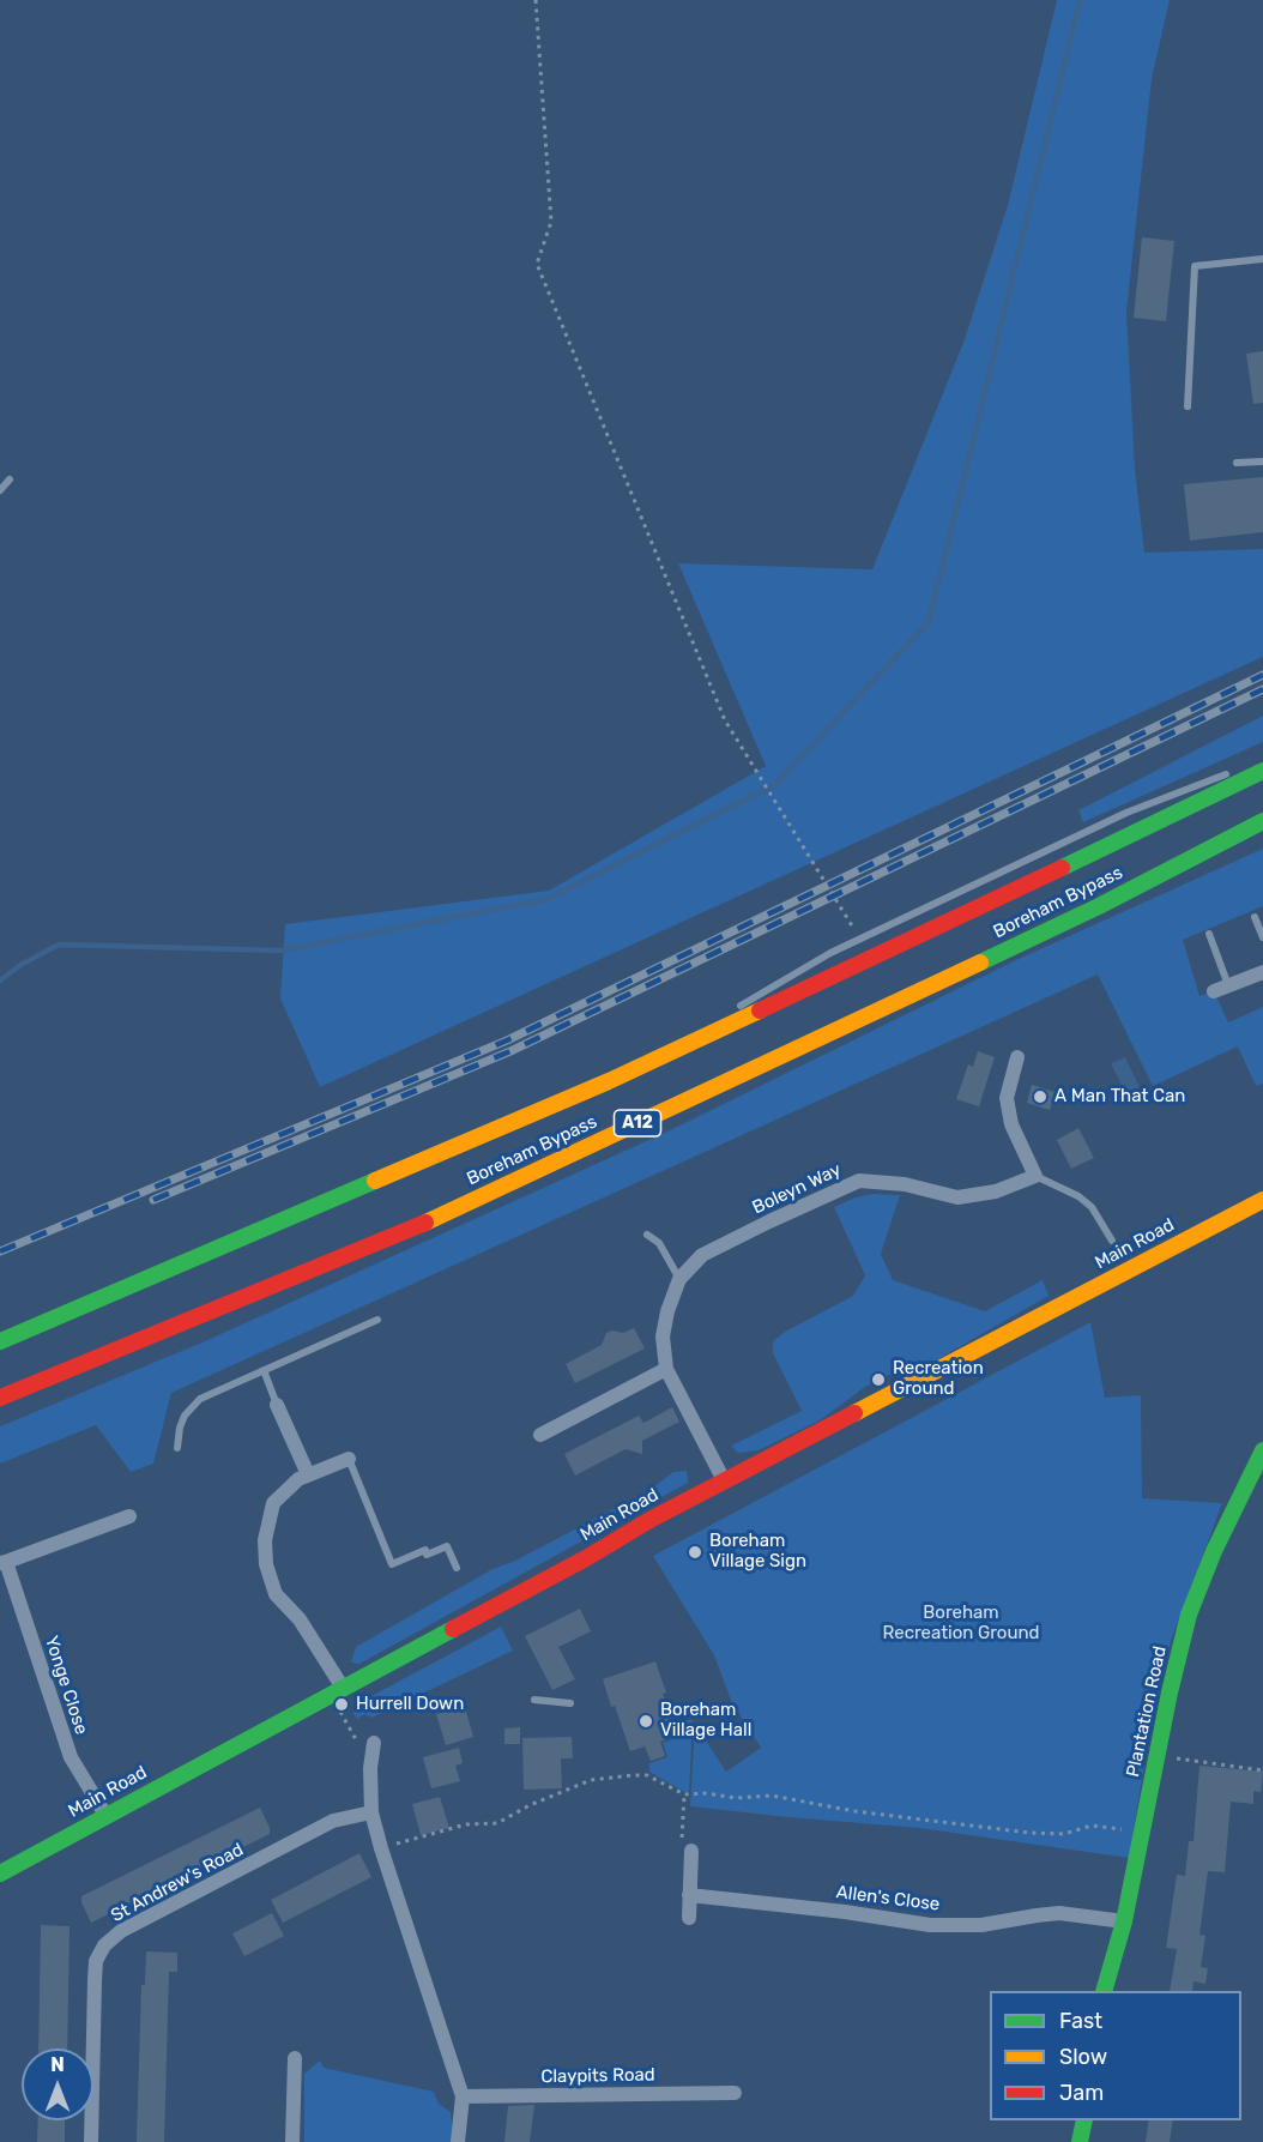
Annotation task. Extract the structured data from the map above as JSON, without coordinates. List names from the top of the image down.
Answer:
{
  "streets": {
    "main road": [
      "Boreham Bypass",
      "A12",
      "Main Road",
      "Plantation Road"
    ],
    "street": [
      "Boleyn Way",
      "Yonge Close",
      "St Andrew's Road",
      "Allen's Close",
      "Claypits Road"
    ]
  },
  "crossings": [
    ["Boleyn Way", "Main Road"],
    ["Main Road", "Yonge Close"],
    ["Plantation Road", "Allen's Close"]
  ],
  "parks": ["Boreham Recreation Ground"],
  "places": [
    "A Man That Can",
    "Recreation Ground",
    "Boreham Village Sign",
    "Hurrell Down",
    "Boreham Village Hall"
  ],
  "legend": ["Fast", "Slow", "Jam"],
  "north": "top"
}
